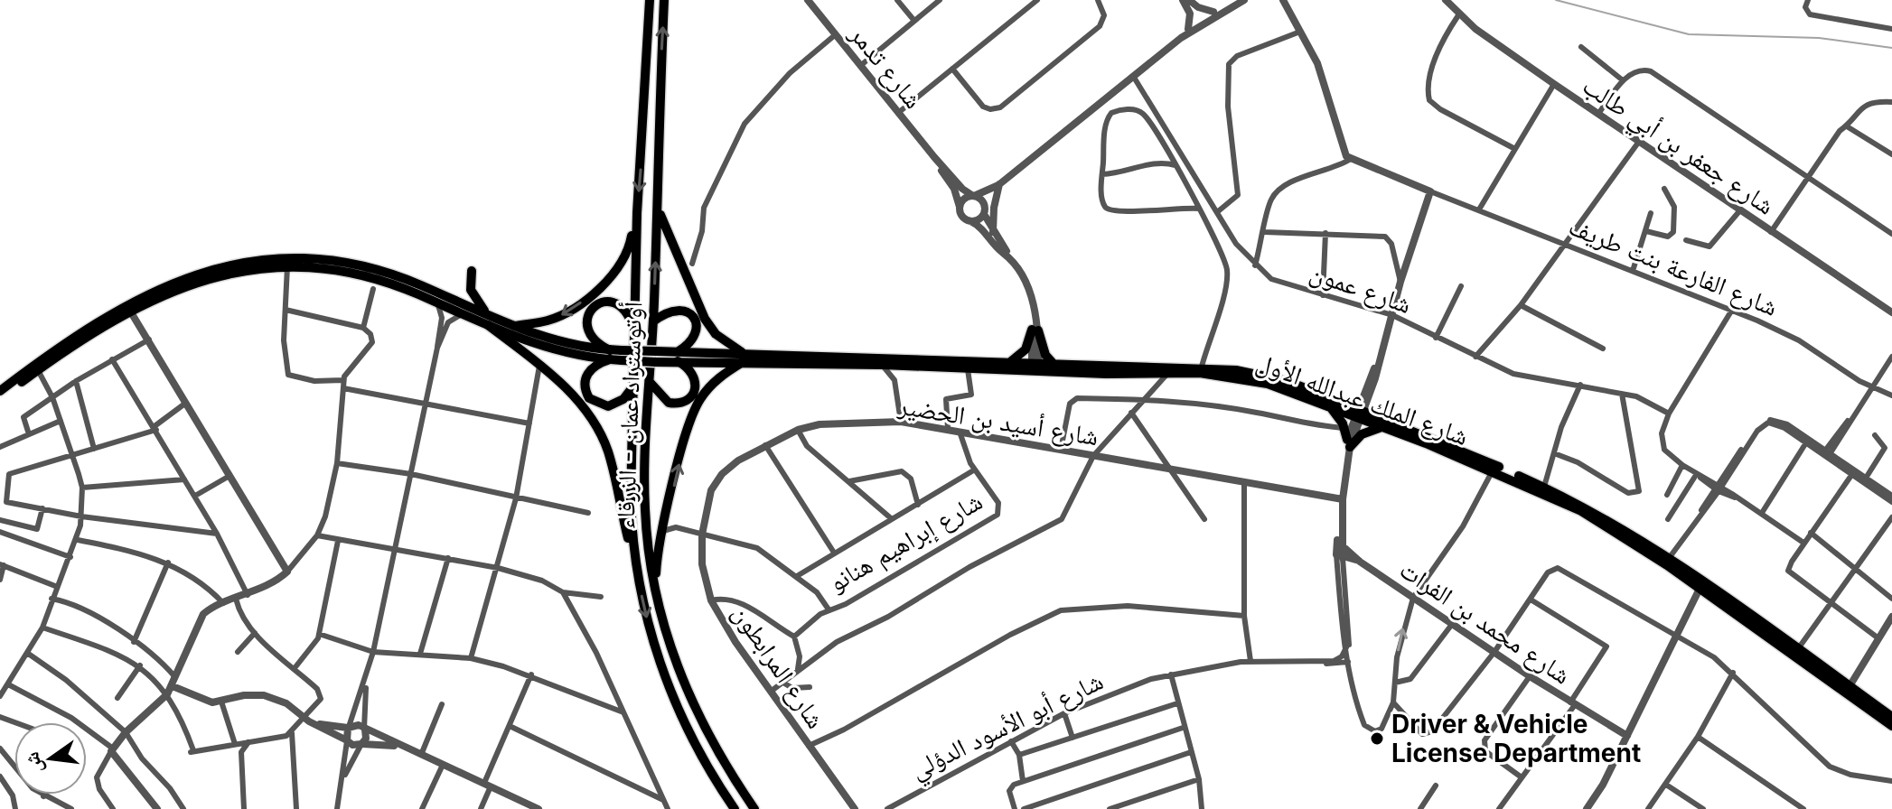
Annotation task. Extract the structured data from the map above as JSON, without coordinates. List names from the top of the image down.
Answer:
{
  "streets": {
    "main road": ["شارع الملك عبدالله الأول", "أوتوستراد عمان - الزرقاء"],
    "street": [
      "شارع تدمر",
      "شارع جعفر بن أبي طالب",
      "شارع الفارعة بنت طريف",
      "شارع عمون",
      "شارع أسيد بن الحضير",
      "شارع إبراهيم هنانو",
      "شارع محمد بن الفرات",
      "شارع المرابطون",
      "شارع أبو الأسود الدؤلي"
    ]
  },
  "crossings": [
    ["شارع أسيد بن الحضير", "شارع إبراهيم هنانو"],
    ["شارع أسيد بن الحضير", "شارع المرابطون"]
  ],
  "places": ["Driver & Vehicle License Department"],
  "north": "left"
}
